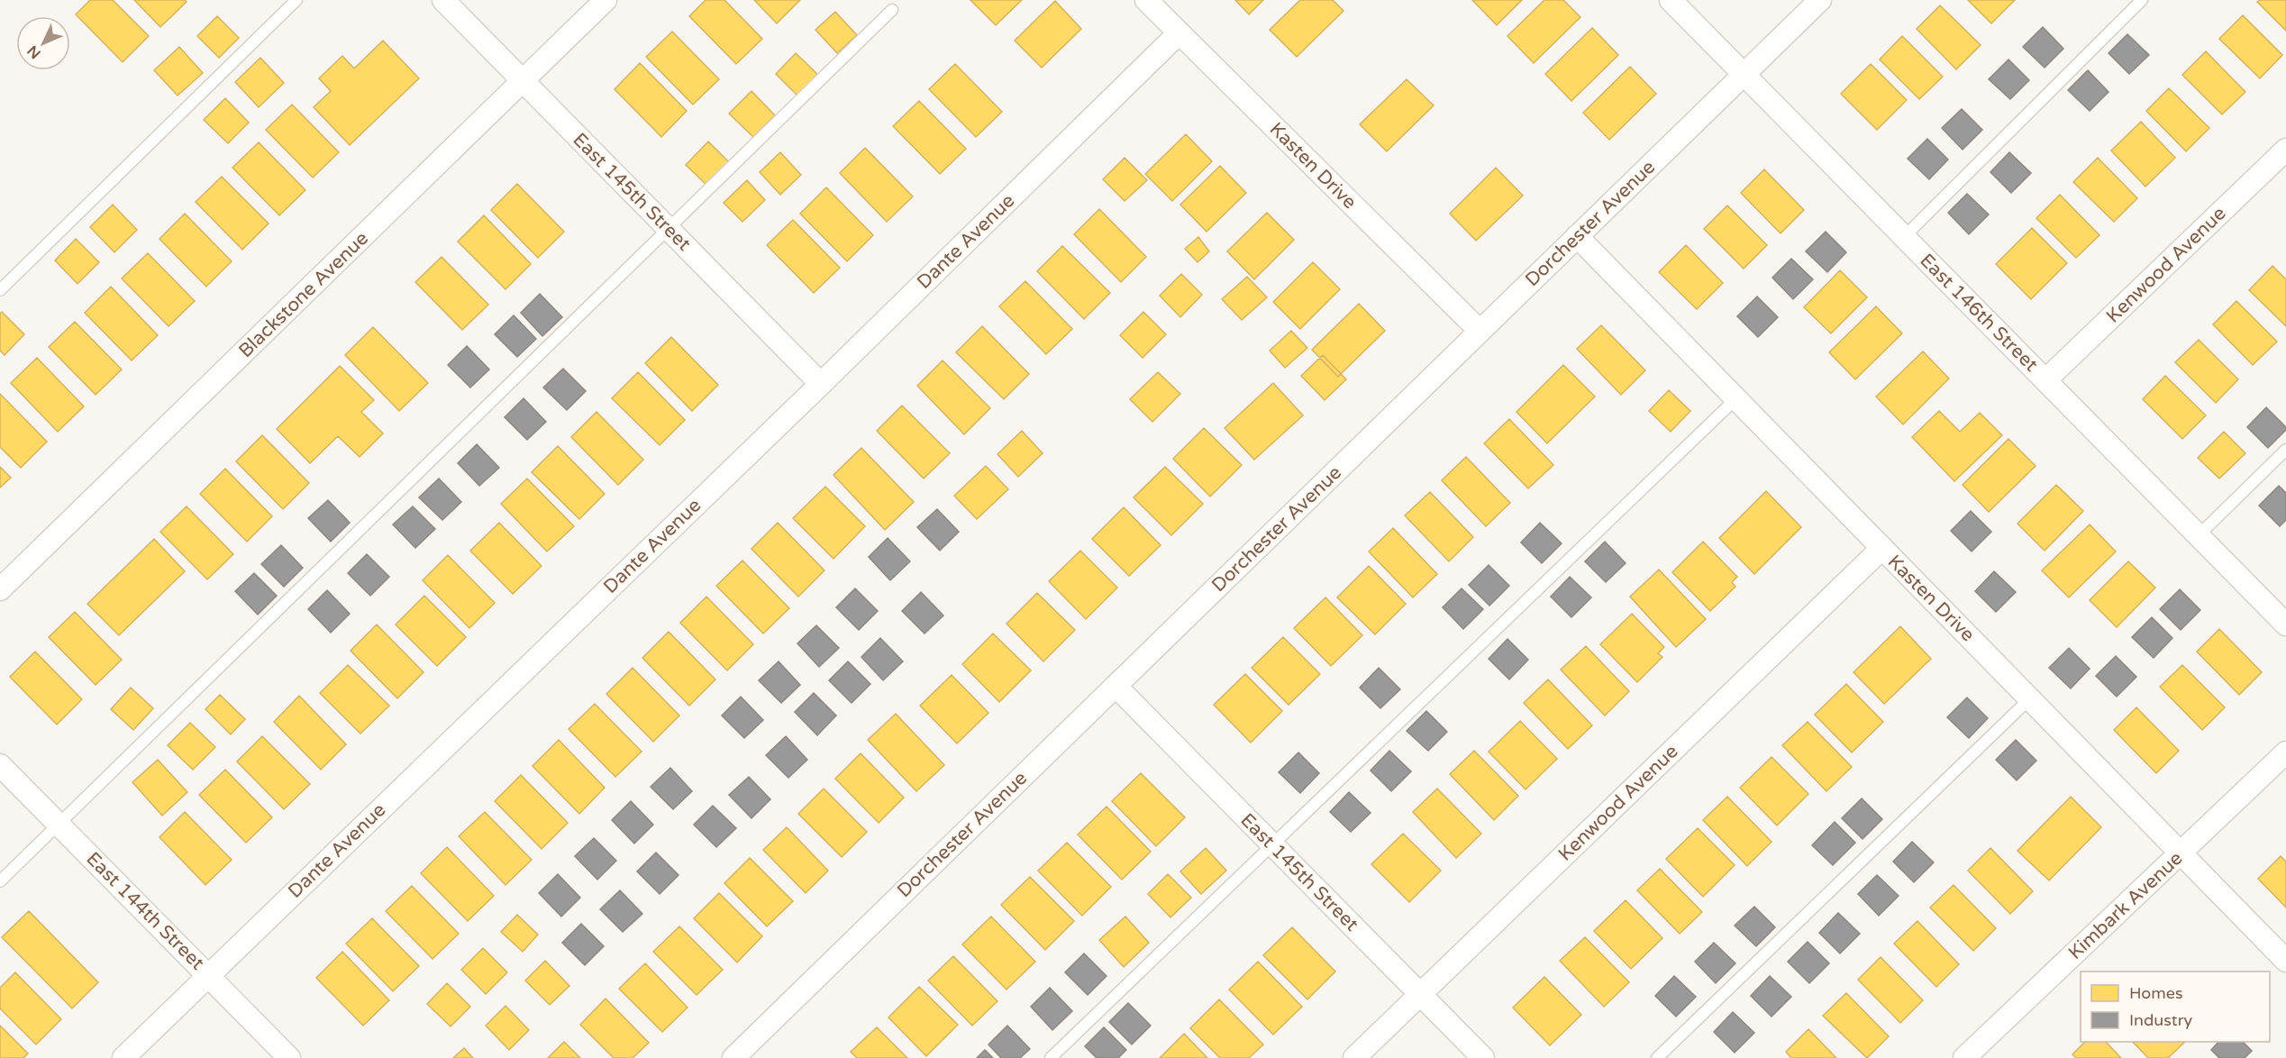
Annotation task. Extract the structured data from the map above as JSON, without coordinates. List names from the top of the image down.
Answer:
{
  "streets": {
    "street": [
      "Kasten Drive",
      "East 145th Street",
      "Dorchester Avenue",
      "Dante Avenue",
      "Kenwood Avenue",
      "Blackstone Avenue",
      "East 146th Street",
      "Kimbark Avenue",
      "East 144th Street"
    ]
  },
  "crossings": [
    ["Kasten Drive", "Dorchester Avenue"],
    ["Kasten Drive", "Dante Avenue"],
    ["Kasten Drive", "Kenwood Avenue"],
    ["Kasten Drive", "Kimbark Avenue"],
    ["East 145th Street", "Dorchester Avenue"],
    ["East 145th Street", "Dante Avenue"],
    ["East 145th Street", "Kenwood Avenue"],
    ["East 145th Street", "Blackstone Avenue"],
    ["Dorchester Avenue", "East 146th Street"],
    ["Dante Avenue", "East 144th Street"],
    ["Kenwood Avenue", "East 146th Street"]
  ],
  "legend": ["Homes", "Industry"],
  "north": "bottom left"
}
